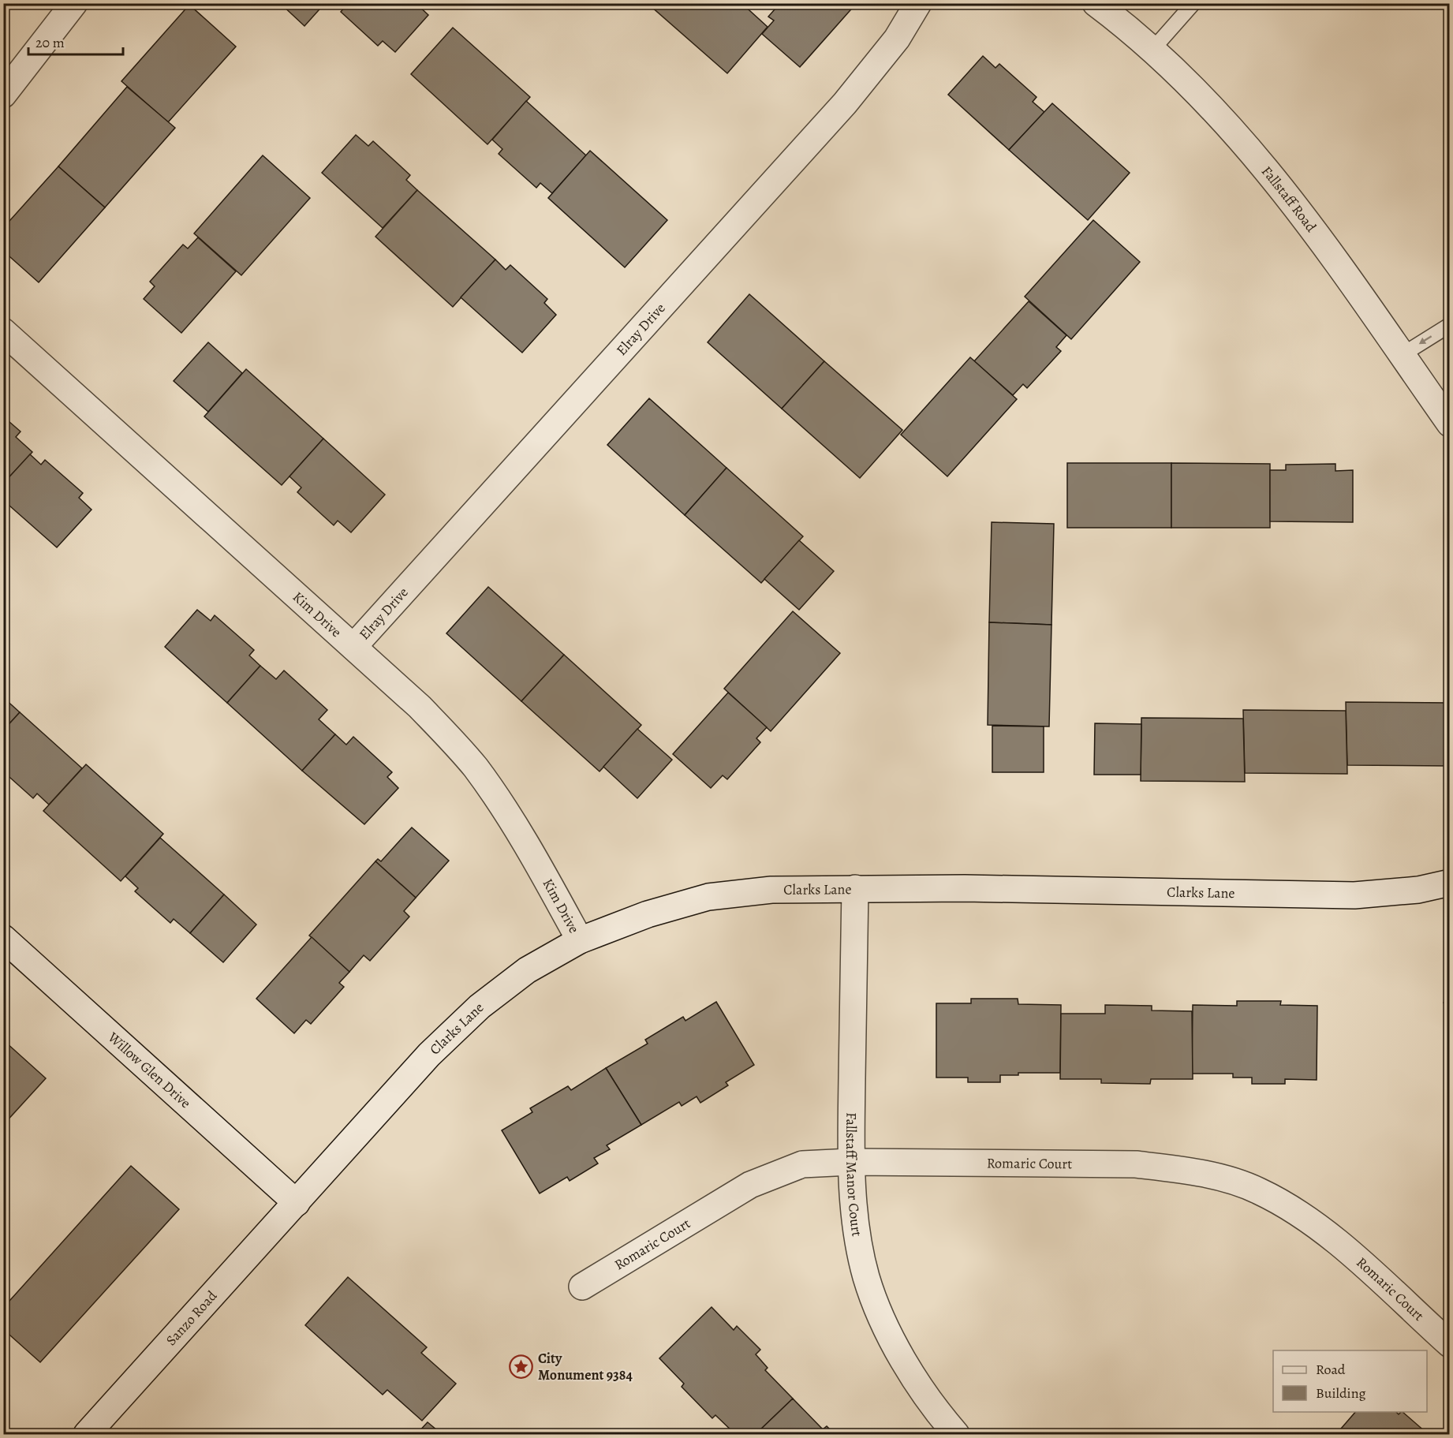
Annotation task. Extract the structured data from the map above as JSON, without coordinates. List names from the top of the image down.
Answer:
{
  "streets": {
    "street": [
      "Fallstaff Road",
      "Elray Drive",
      "Kim Drive",
      "Clarks Lane",
      "Willow Glen Drive",
      "Romaric Court",
      "Fallstaff Manor Court",
      "Sanzo Road"
    ]
  },
  "crossings": [
    ["Elray Drive", "Kim Drive"],
    ["Kim Drive", "Clarks Lane"],
    ["Clarks Lane", "Willow Glen Drive"],
    ["Clarks Lane", "Fallstaff Manor Court"],
    ["Clarks Lane", "Sanzo Road"],
    ["Willow Glen Drive", "Sanzo Road"],
    ["Romaric Court", "Fallstaff Manor Court"]
  ],
  "places": {
    "place": ["City Monument 9384"]
  },
  "legend": ["Road", "Building"],
  "scale_bar": "20 m"
}
